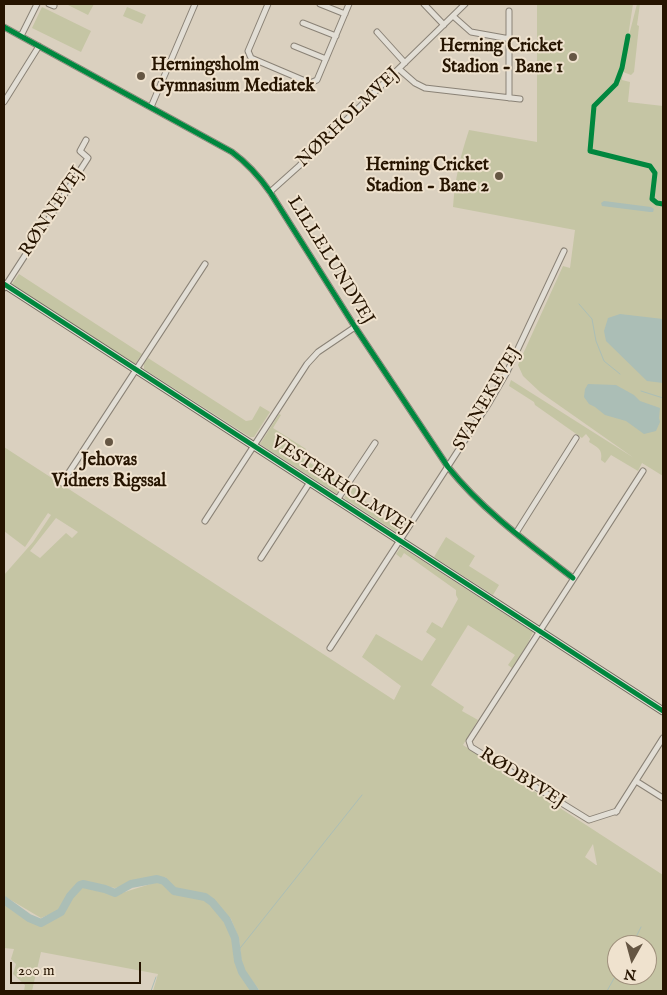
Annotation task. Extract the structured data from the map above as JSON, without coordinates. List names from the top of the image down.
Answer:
{
  "streets": {
    "street": [
      "NØRHOLMVEJ",
      "RØNNEVEJ",
      "LILLELUNDVEJ",
      "SVANEKEVEJ",
      "VESTERHOLMVEJ",
      "RØDBYVEJ"
    ]
  },
  "crossings": [
    ["NØRHOLMVEJ", "LILLELUNDVEJ"],
    ["RØNNEVEJ", "VESTERHOLMVEJ"],
    ["LILLELUNDVEJ", "SVANEKEVEJ"],
    ["SVANEKEVEJ", "VESTERHOLMVEJ"],
    ["VESTERHOLMVEJ", "RØDBYVEJ"]
  ],
  "places": [
    "Herning Cricket Stadion - Bane 1",
    "Herningsholm Gymnasium Mediatek",
    "Herning Cricket Stadion - Bane 2",
    "Jehovas Vidners Rigssal"
  ],
  "scale_bar": "200 m",
  "north": "bottom"
}
